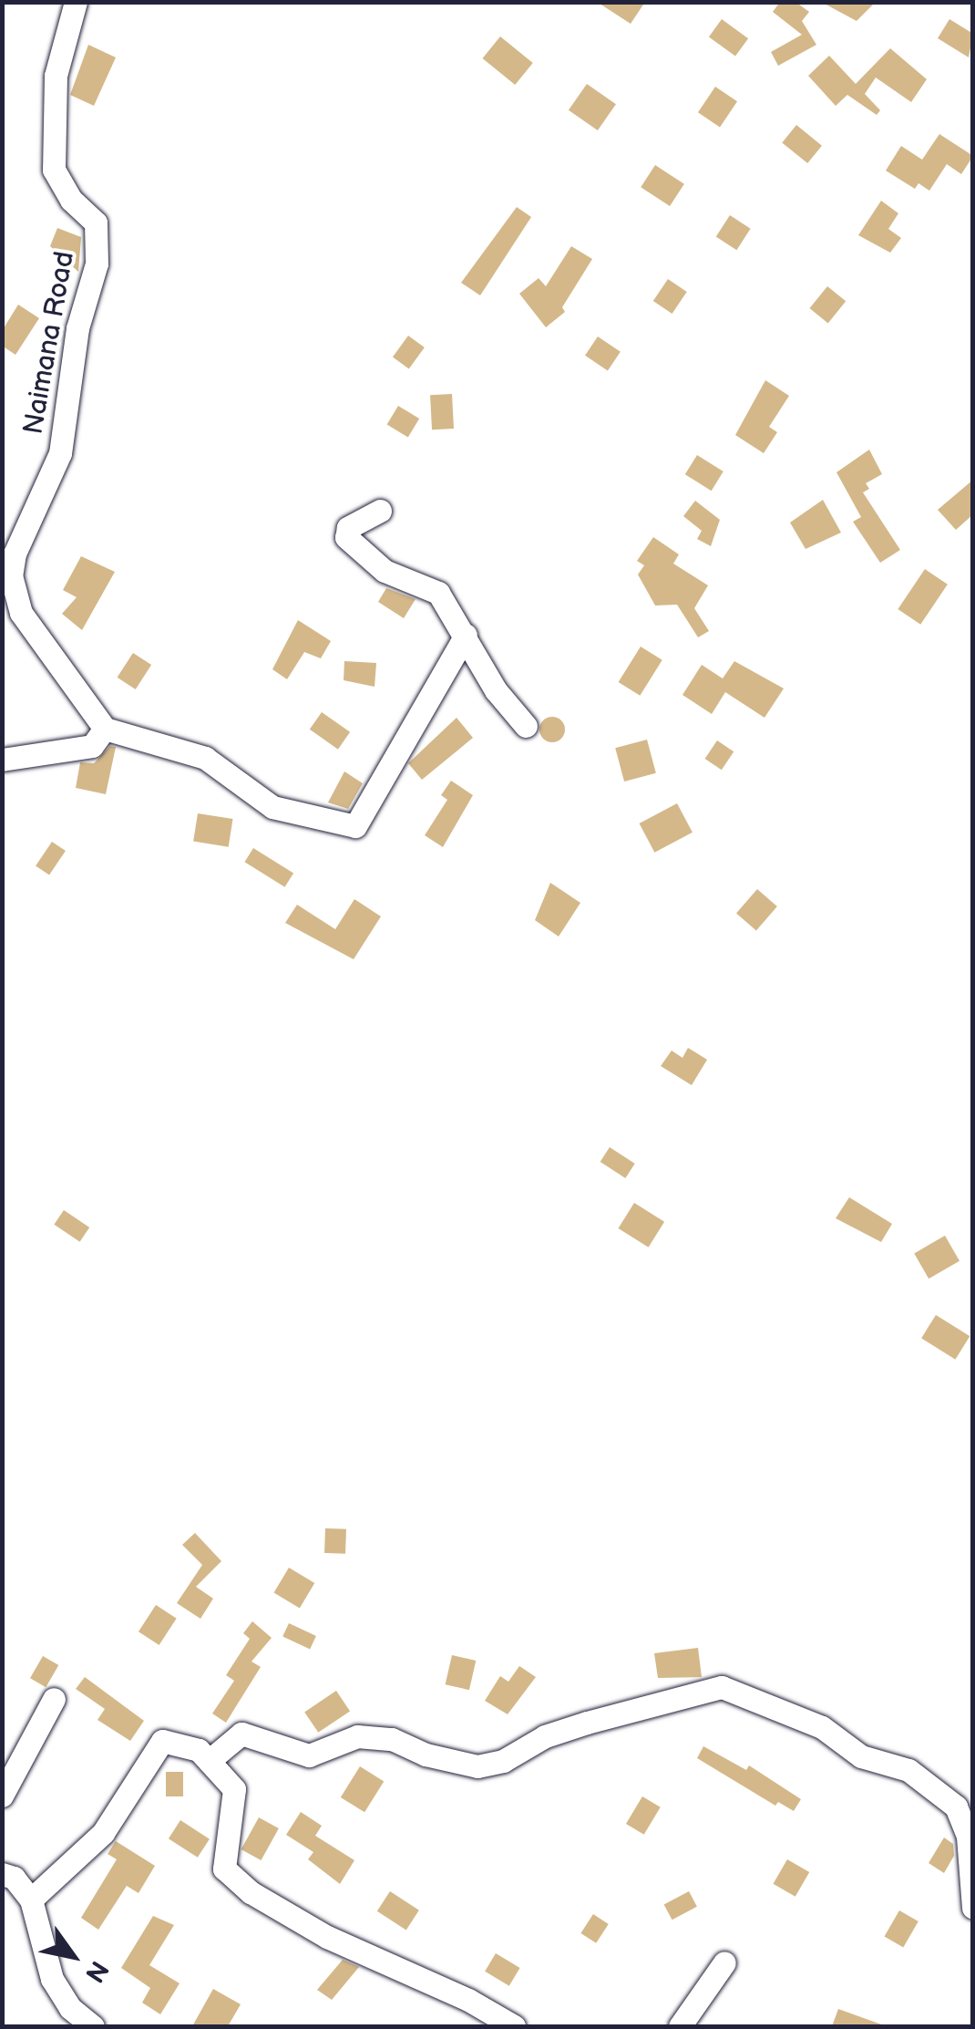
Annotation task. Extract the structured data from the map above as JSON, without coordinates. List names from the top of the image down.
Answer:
{
  "streets": {
    "street": ["Naimana Road"]
  },
  "north": "bottom right"
}
